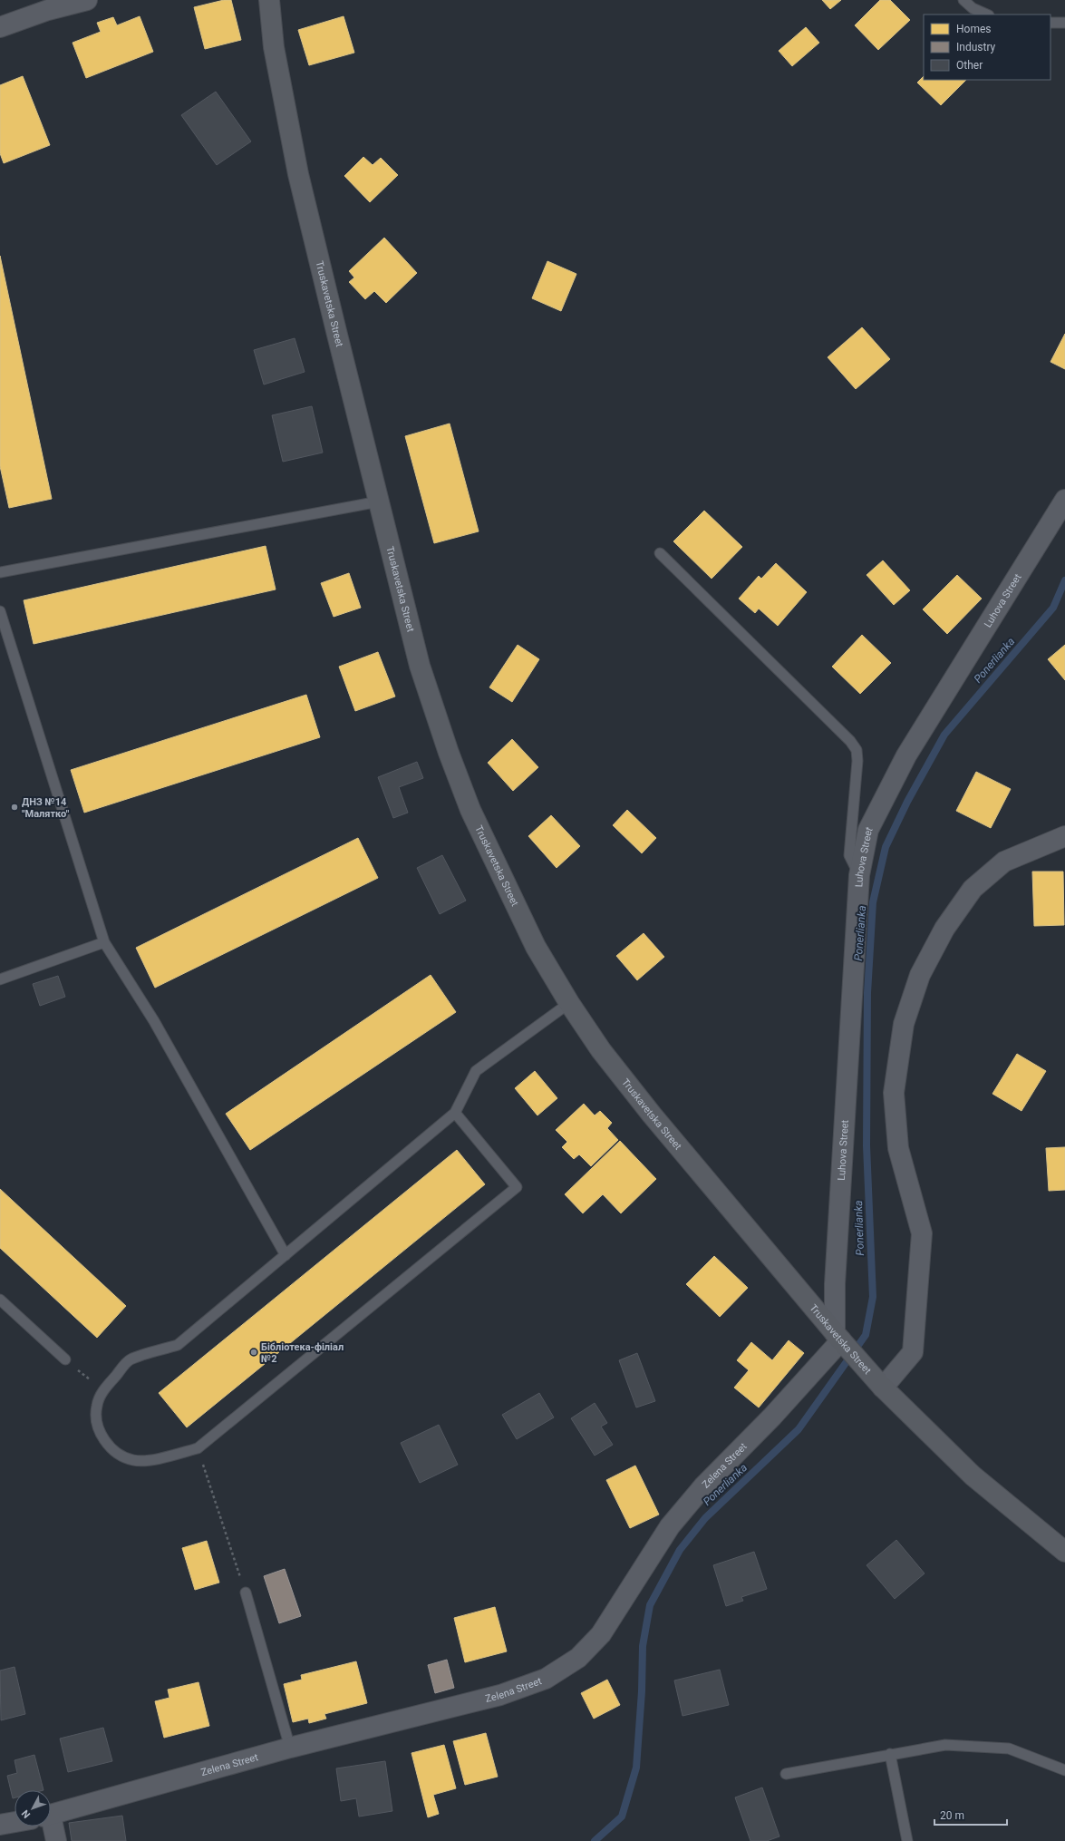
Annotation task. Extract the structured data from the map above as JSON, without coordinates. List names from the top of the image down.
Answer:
{
  "streets": {
    "main road": ["Truskavetska Street"],
    "street": ["Luhova Street", "Zelena Street"]
  },
  "crossings": [
    ["Truskavetska Street", "Luhova Street"],
    ["Truskavetska Street", "Zelena Street"],
    ["Luhova Street", "Zelena Street"]
  ],
  "water": ["Ponerlianka"],
  "places": ["ДНЗ №14 \"Малятко\"", "Бібліотека-філіал №2"],
  "legend": ["Homes", "Industry", "Other"],
  "scale_bar": "20 m",
  "north": "bottom left"
}
